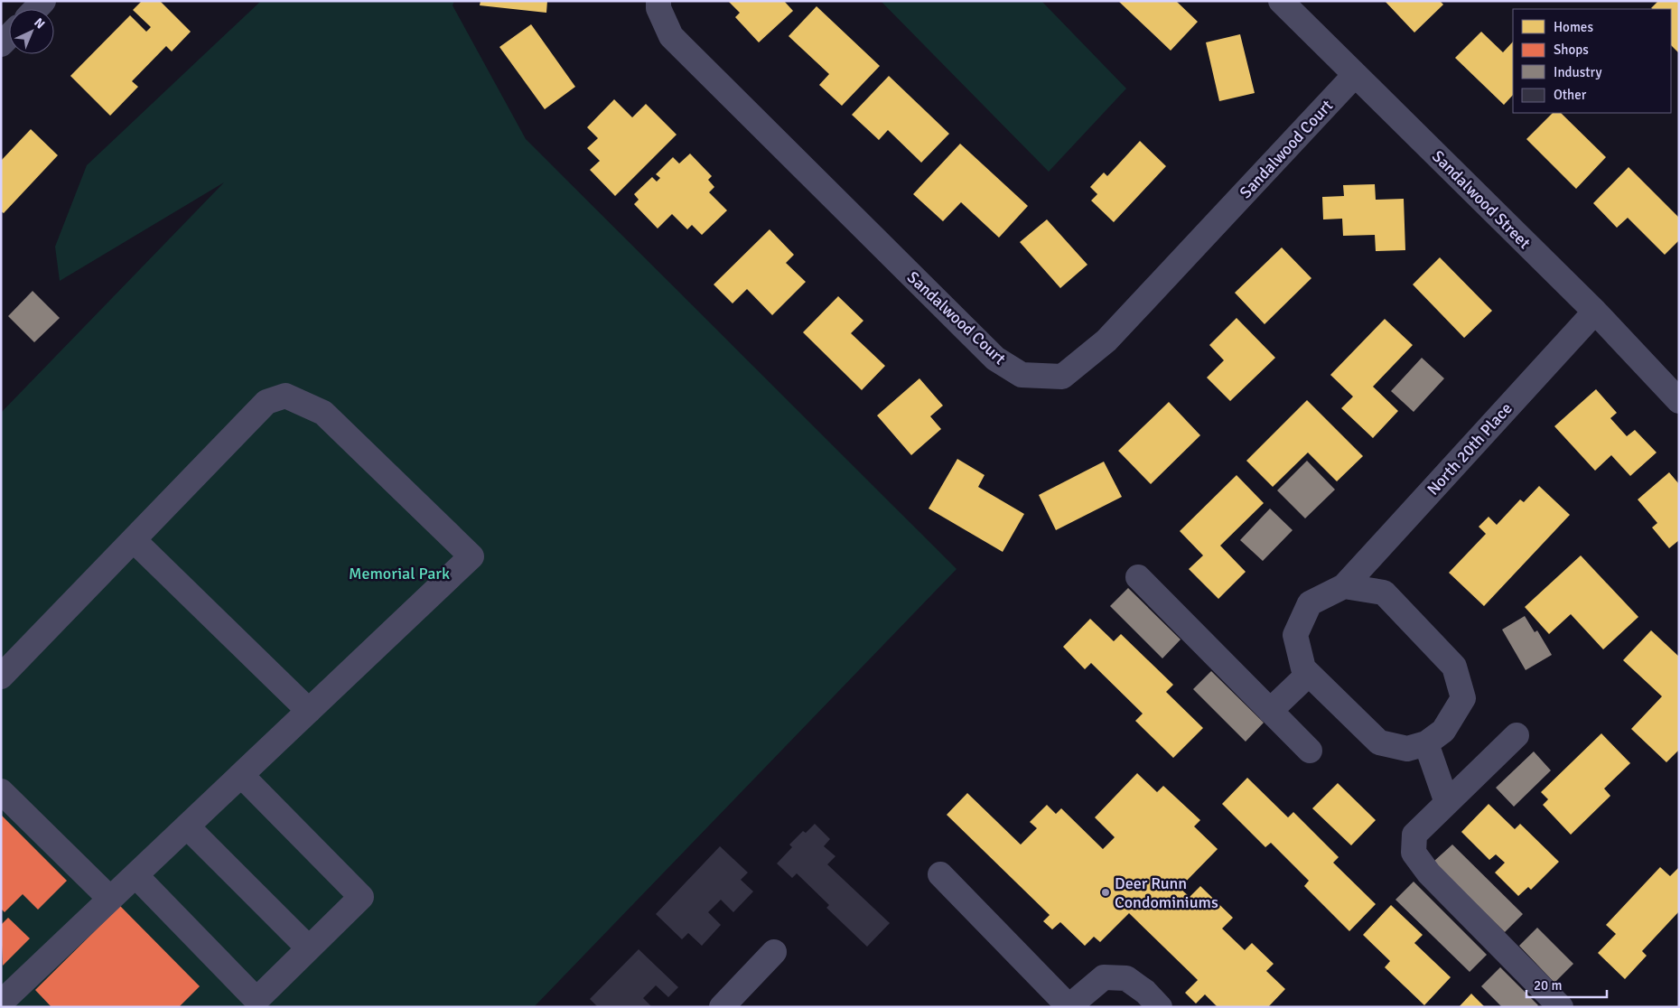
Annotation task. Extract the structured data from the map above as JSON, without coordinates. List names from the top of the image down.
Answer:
{
  "streets": {
    "street": ["Sandalwood Court", "Sandalwood Street", "North 20th Place"]
  },
  "crossings": [
    ["Sandalwood Court", "Sandalwood Street"],
    ["Sandalwood Street", "North 20th Place"]
  ],
  "parks": ["Memorial Park"],
  "places": ["Deer Runn Condominiums"],
  "legend": [
    "Homes",
    "Shops",
    "Industry",
    "Other"
  ],
  "scale_bar": "20 m",
  "north": "top right"
}
